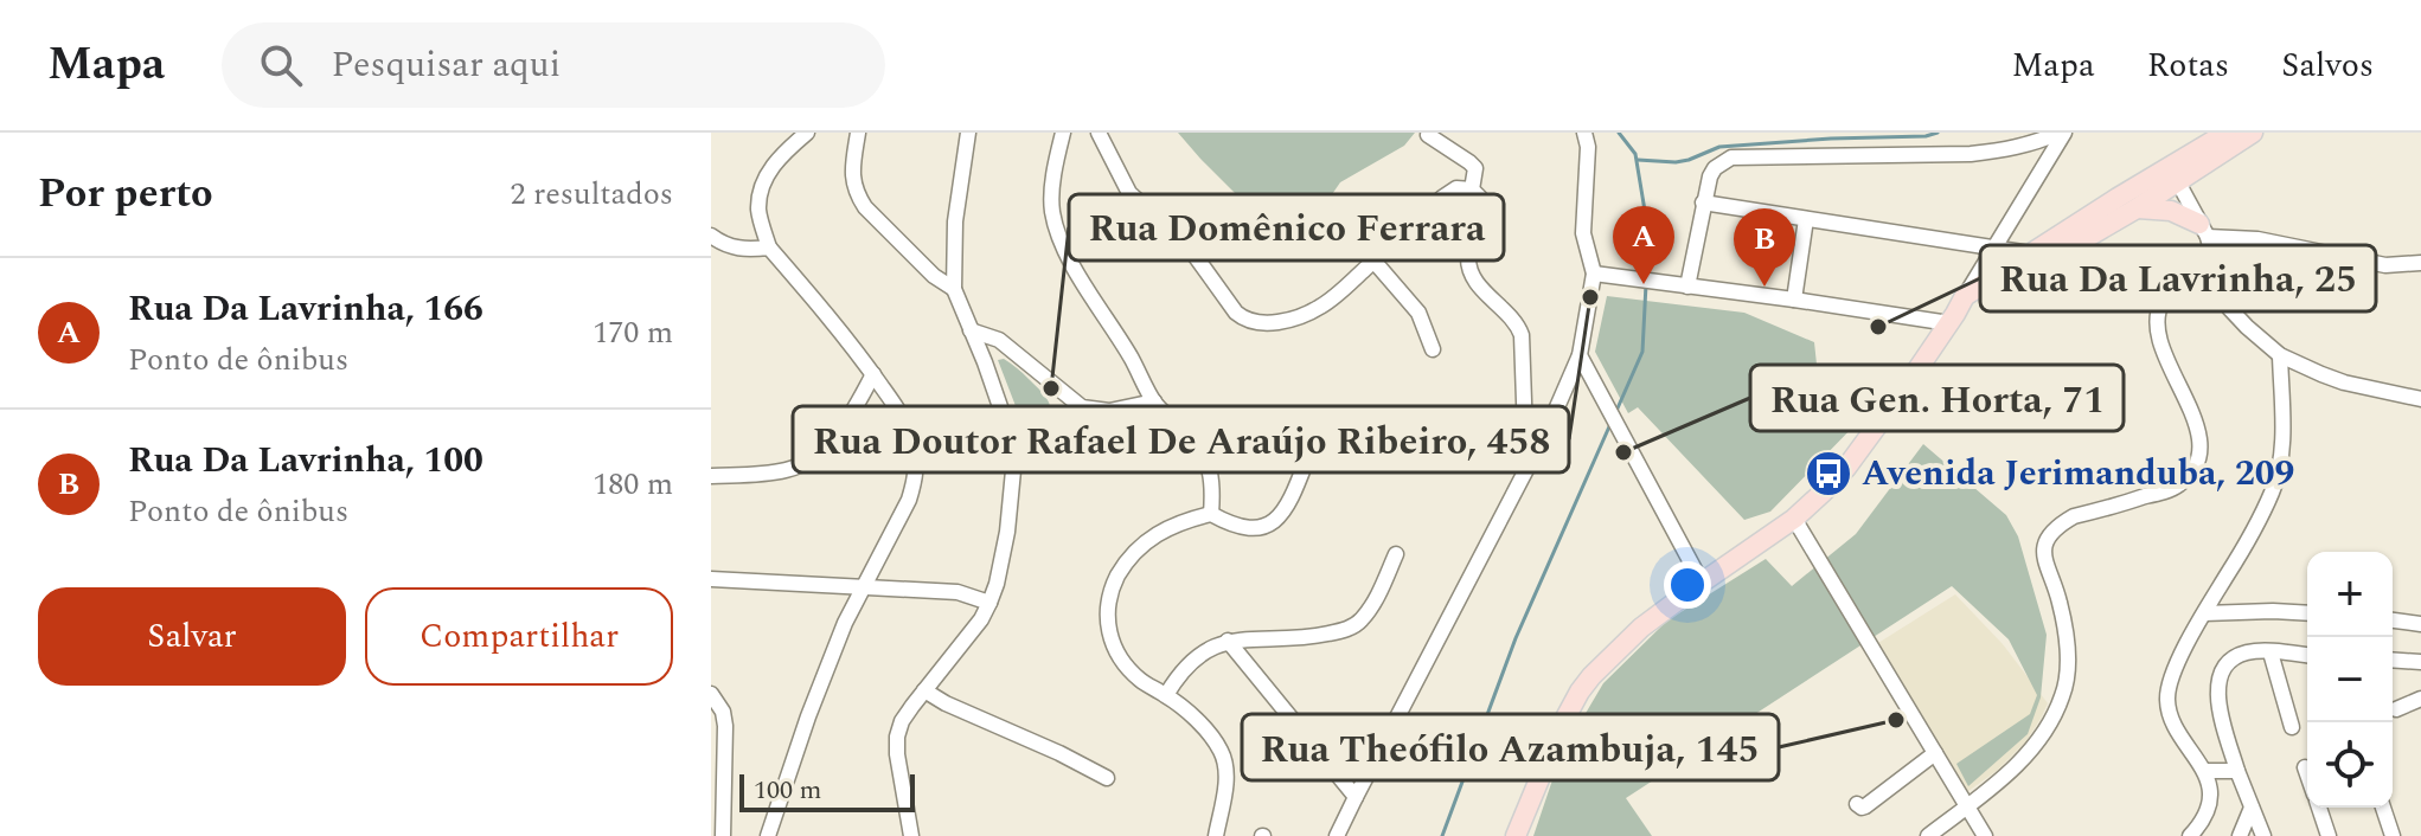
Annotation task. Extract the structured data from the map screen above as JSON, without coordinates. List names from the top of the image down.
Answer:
{
  "places": {
    "other": [
      "Rua Doutor Rafael De Araújo Ribeiro, 458",
      "Rua Da Lavrinha, 25",
      "Rua Domênico Ferrara",
      "Rua Gen. Horta, 71",
      "Rua Theófilo Azambuja, 145"
    ],
    "bus stop": ["Avenida Jerimanduba, 209"]
  },
  "scale_bar": "100 m",
  "page": {
    "header": "Mapa",
    "search": "Pesquisar aqui",
    "nav": ["Mapa", "Rotas", "Salvos"],
    "heading": ["Por perto", "2 resultados"],
    "pins": ["A", "B"],
    "list": [
      {
        "mark": "A",
        "name": "Rua Da Lavrinha, 166",
        "note": "Ponto de ônibus",
        "value": "170 m"
      },
      {
        "mark": "B",
        "name": "Rua Da Lavrinha, 100",
        "note": "Ponto de ônibus",
        "value": "180 m"
      }
    ],
    "map_buttons": ["+", "−"],
    "buttons": ["Salvar", "Compartilhar"],
    "scale": "100 m"
  }
}
